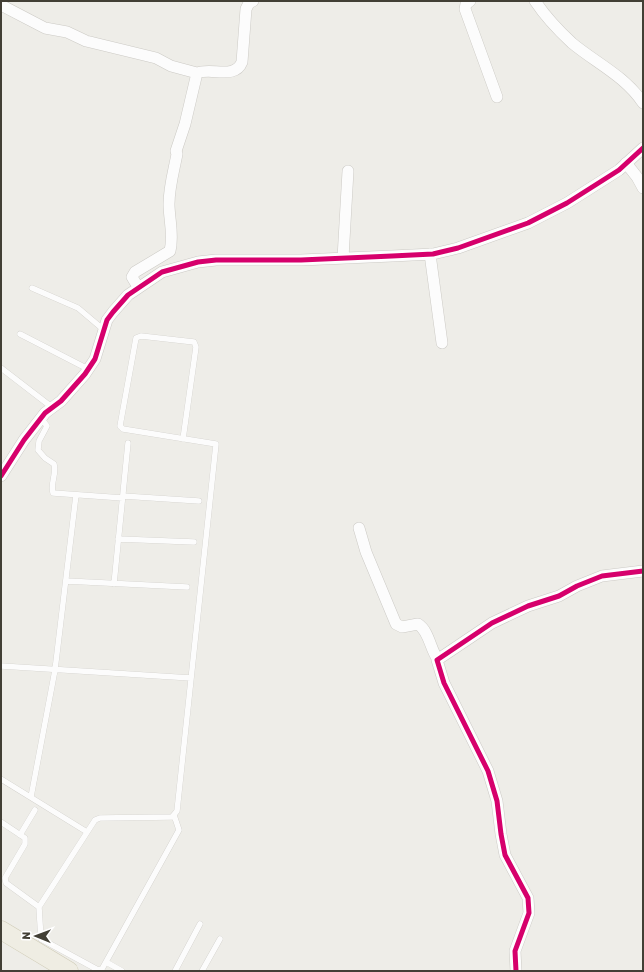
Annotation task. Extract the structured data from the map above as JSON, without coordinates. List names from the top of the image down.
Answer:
{
  "north": "left"
}
